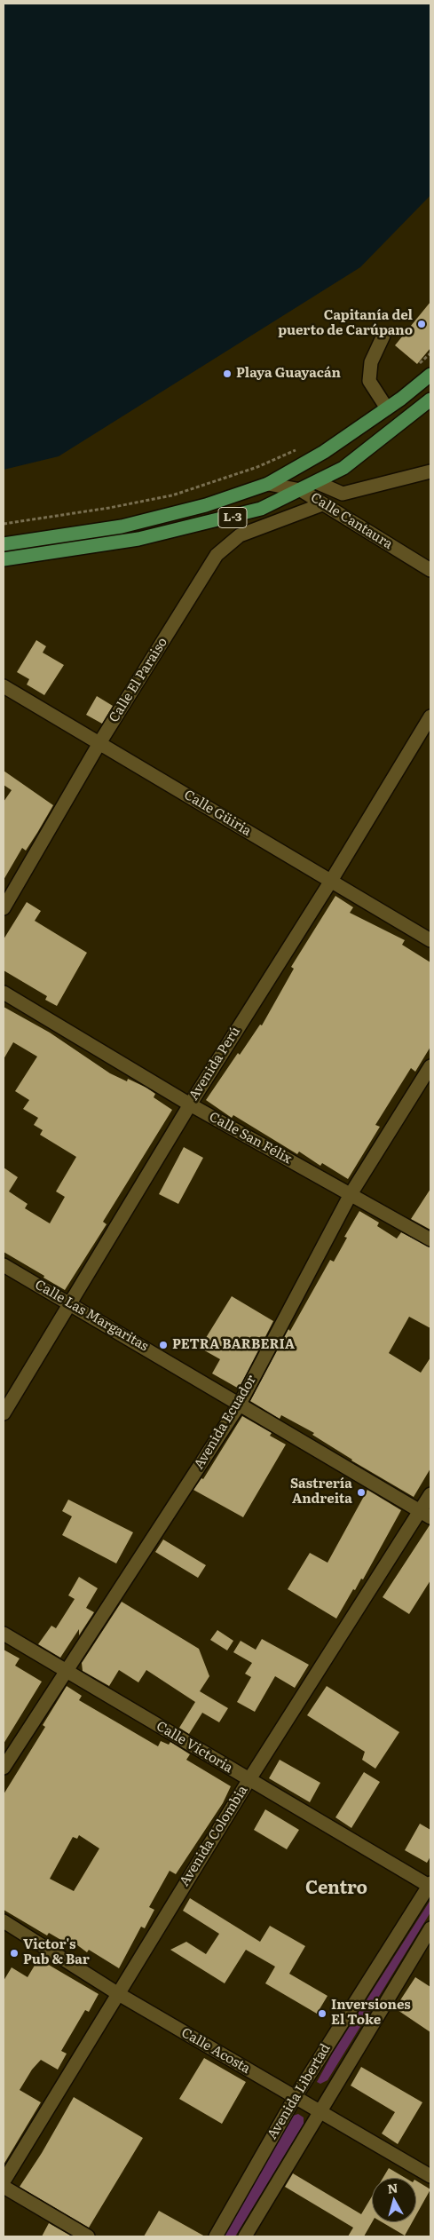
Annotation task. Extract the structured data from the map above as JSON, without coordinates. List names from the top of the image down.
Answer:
{
  "streets": {
    "main road": ["L-3"],
    "street": [
      "Calle Cantaura",
      "Calle El Paraiso",
      "Calle Güiria",
      "Avenida Perú",
      "Calle San Félix",
      "Calle Las Margaritas",
      "Avenida Ecuador",
      "Calle Victoria",
      "Avenida Colombia",
      "Calle Acosta",
      "Avenida Libertad"
    ]
  },
  "crossings": [
    ["L-3", "Calle Cantaura"],
    ["Calle Cantaura", "Calle El Paraiso"],
    ["Calle El Paraiso", "Calle Güiria"],
    ["Calle Güiria", "Avenida Perú"],
    ["Avenida Perú", "Calle San Félix"],
    ["Avenida Perú", "Calle Las Margaritas"],
    ["Calle San Félix", "Avenida Ecuador"],
    ["Calle Las Margaritas", "Avenida Ecuador"],
    ["Calle Las Margaritas", "Avenida Colombia"],
    ["Avenida Ecuador", "Calle Victoria"],
    ["Calle Victoria", "Avenida Colombia"],
    ["Calle Victoria", "Avenida Libertad"],
    ["Avenida Colombia", "Calle Acosta"],
    ["Calle Acosta", "Avenida Libertad"]
  ],
  "districts": ["Centro"],
  "places": [
    "Capitanía del puerto de Carúpano",
    "Playa Guayacán",
    "PETRA BARBERIA",
    "Sastrería Andreita",
    "Victor's Pub & Bar",
    "Inversiones El Toke"
  ],
  "north": "top"
}
